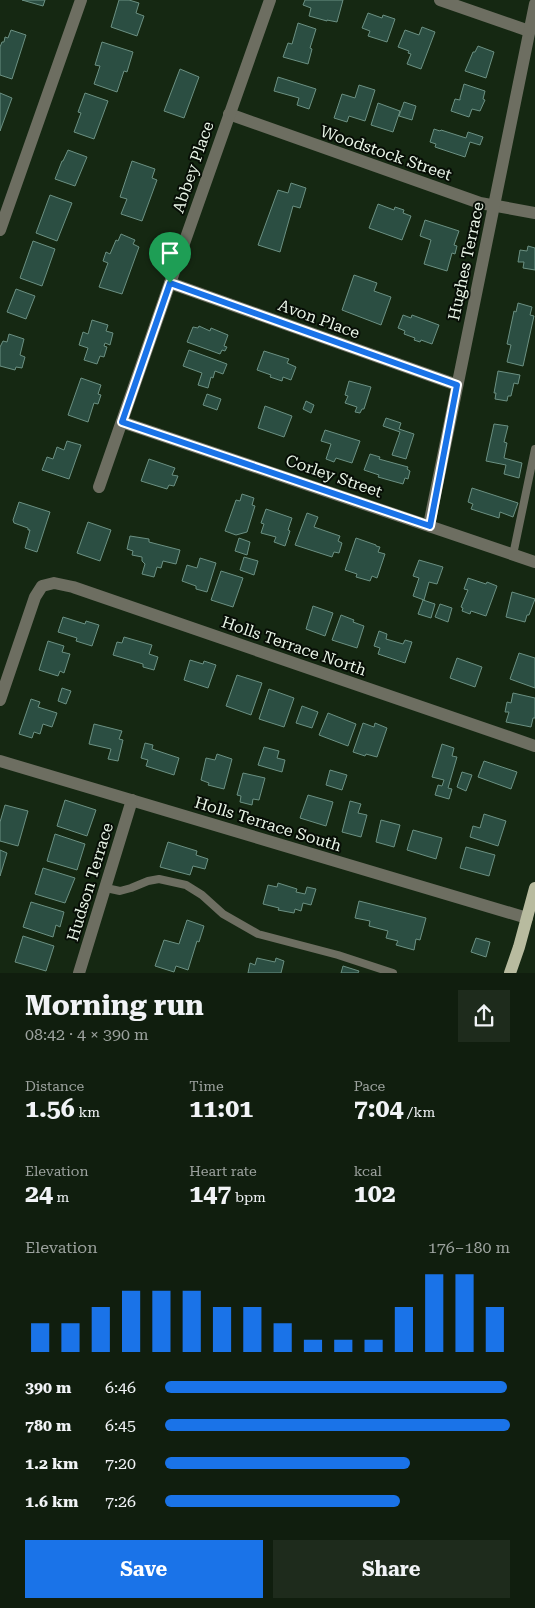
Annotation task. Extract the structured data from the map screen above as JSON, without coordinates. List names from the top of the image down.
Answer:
{
  "streets": {
    "street": [
      "Woodstock Street",
      "Abbey Place",
      "Hughes Terrace",
      "Avon Place",
      "Corley Street",
      "Holls Terrace North",
      "Holls Terrace South",
      "Hudson Terrace"
    ]
  },
  "crossings": [
    ["Woodstock Street", "Abbey Place"],
    ["Woodstock Street", "Hughes Terrace"],
    ["Abbey Place", "Avon Place"],
    ["Abbey Place", "Corley Street"],
    ["Hughes Terrace", "Avon Place"],
    ["Hughes Terrace", "Corley Street"],
    ["Holls Terrace South", "Hudson Terrace"]
  ],
  "page": {
    "heading": ["Morning run", "08:42 · 4 × 390 m"],
    "stats": [
      ["Distance", "1.56 km"],
      ["Time", "11:01"],
      ["Pace", "7:04 /km"],
      ["Elevation", "24 m"],
      ["Heart rate", "147 bpm"],
      ["kcal", "102"]
    ],
    "chart": ["Elevation", "176–180 m"],
    "list": [
      {
        "name": "390 m",
        "note": "6:46"
      },
      {
        "name": "780 m",
        "note": "6:45"
      },
      {
        "name": "1.2 km",
        "note": "7:20"
      },
      {
        "name": "1.6 km",
        "note": "7:26"
      }
    ],
    "buttons": ["Save", "Share"]
  }
}
